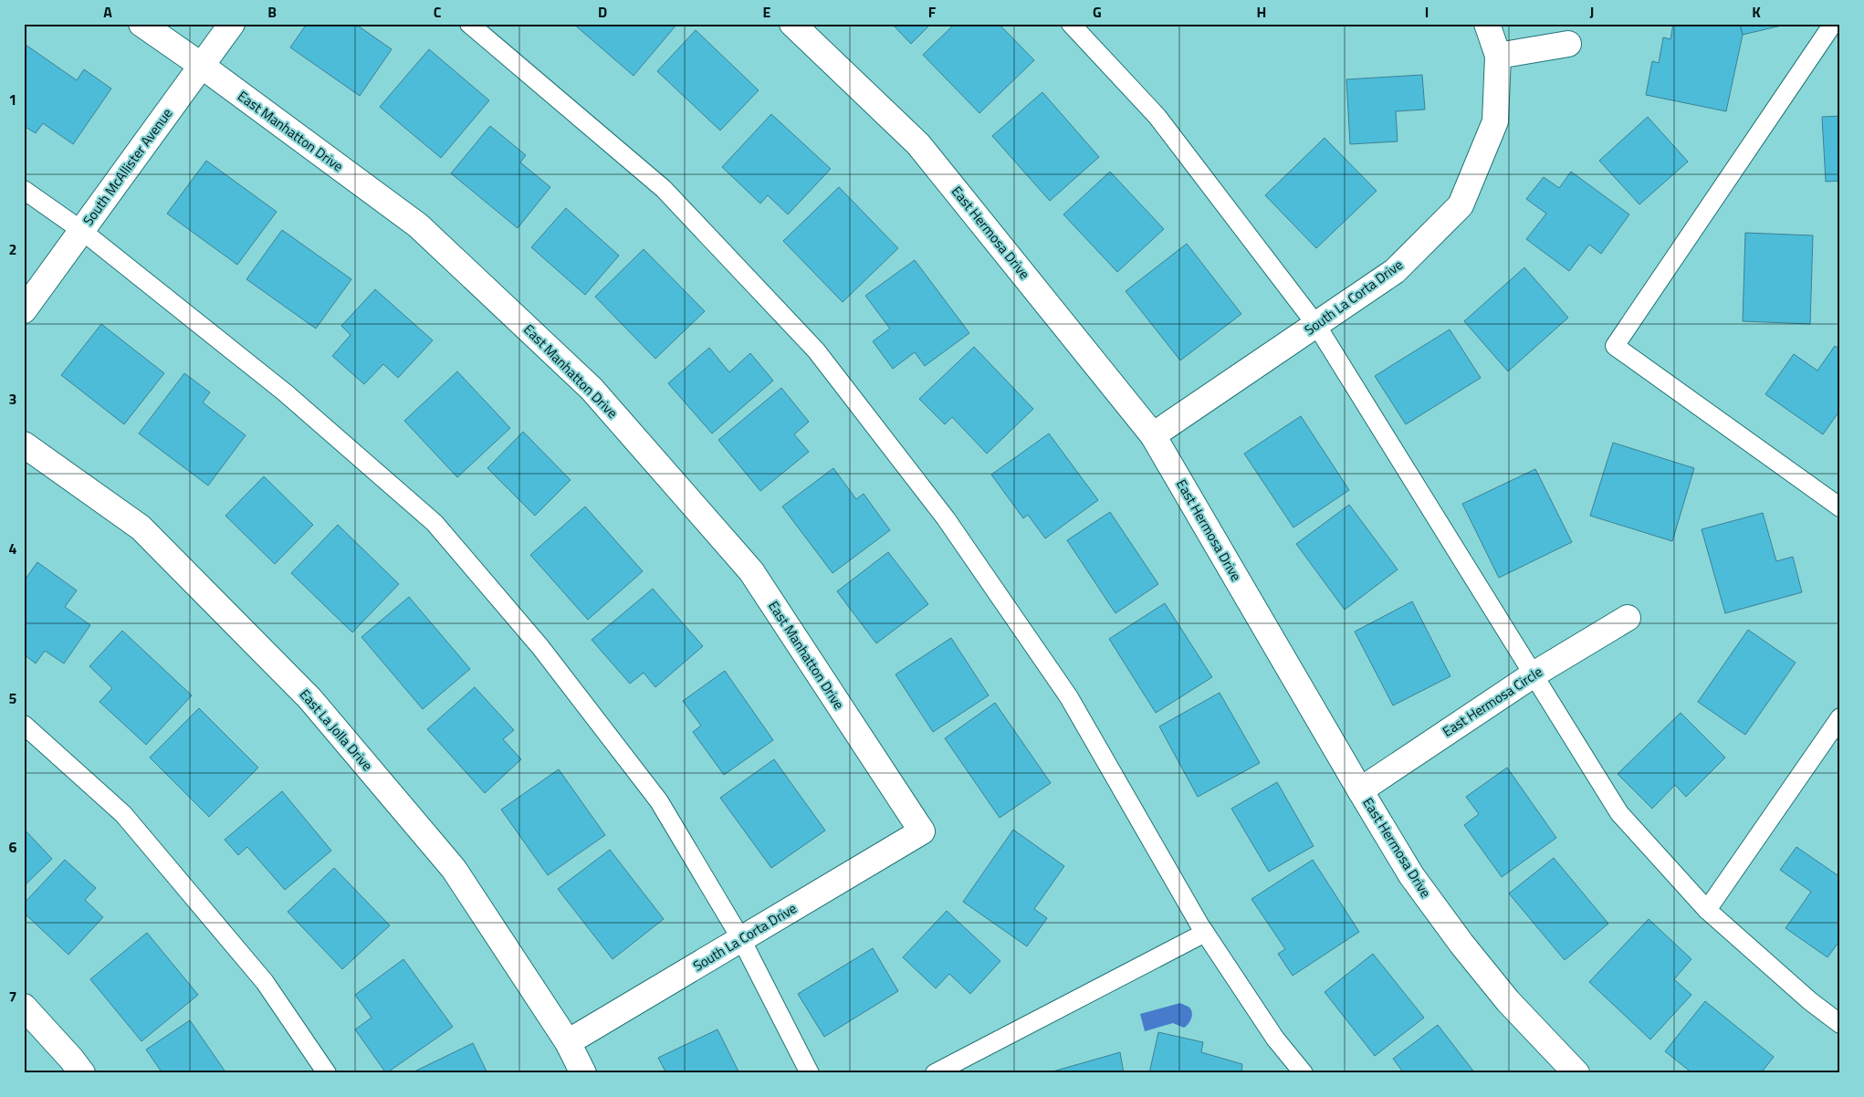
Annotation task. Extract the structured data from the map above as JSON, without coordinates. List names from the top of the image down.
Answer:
{
  "streets": {
    "street": [
      "East Manhatton Drive",
      "South McAllister Avenue",
      "East Hermosa Drive",
      "South La Corta Drive",
      "East Hermosa Circle",
      "East La Jolla Drive"
    ]
  },
  "crossings": [
    ["East Manhatton Drive", "South McAllister Avenue"],
    ["East Manhatton Drive", "South La Corta Drive"],
    ["East Hermosa Drive", "South La Corta Drive"],
    ["East Hermosa Drive", "East Hermosa Circle"],
    ["South La Corta Drive", "East La Jolla Drive"]
  ],
  "grid": {
    "columns": [
      "A",
      "B",
      "C",
      "D",
      "E",
      "F",
      "G",
      "H",
      "I",
      "J",
      "K"
    ],
    "rows": [
      "1",
      "2",
      "3",
      "4",
      "5",
      "6",
      "7"
    ]
  }
}
